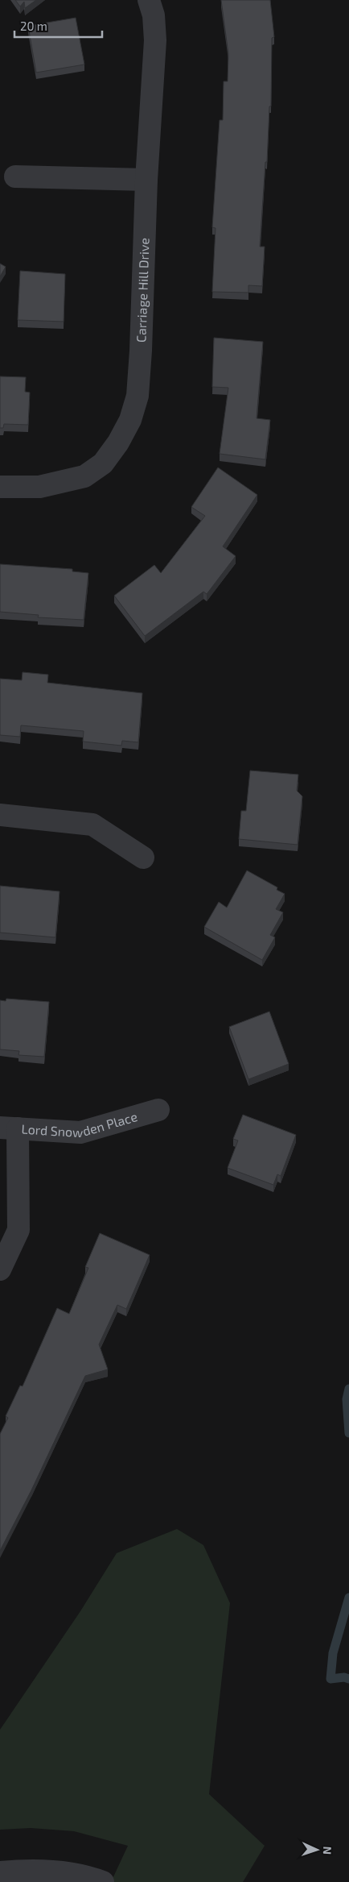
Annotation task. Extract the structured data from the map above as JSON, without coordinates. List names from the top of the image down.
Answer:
{
  "streets": {
    "street": ["Carriage Hill Drive", "Lord Snowden Place"]
  },
  "scale_bar": "20 m",
  "north": "right"
}
